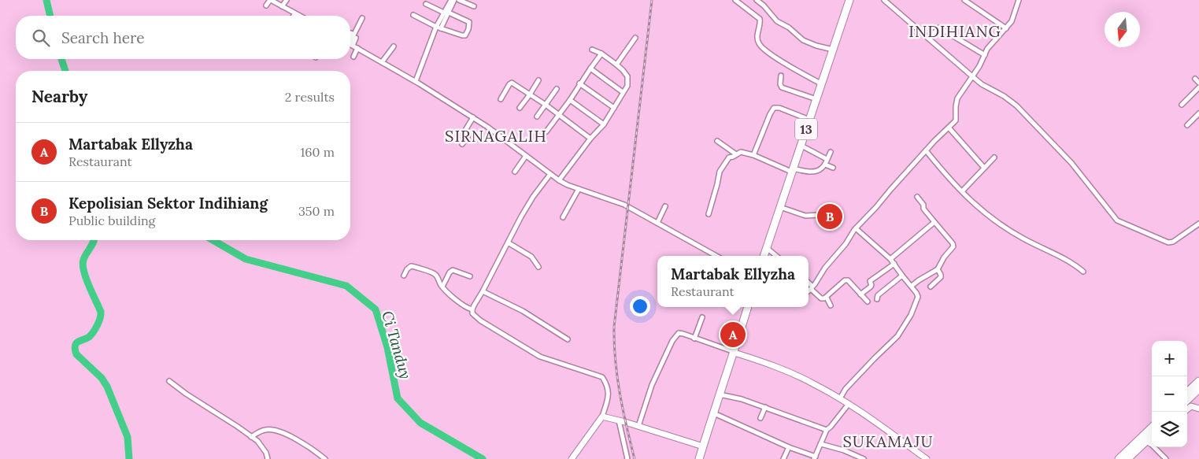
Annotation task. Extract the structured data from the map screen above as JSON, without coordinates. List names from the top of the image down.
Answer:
{
  "streets": {
    "main road": ["13"]
  },
  "districts": ["INDIHIANG", "SIRNAGALIH", "SUKAMAJU"],
  "water": ["Ci Tanduy"],
  "north": "bottom",
  "page": {
    "search": "Search here",
    "heading": ["Nearby", "2 results"],
    "list": [
      {
        "mark": "A",
        "name": "Martabak Ellyzha",
        "note": "Restaurant",
        "value": "160 m"
      },
      {
        "mark": "B",
        "name": "Kepolisian Sektor Indihiang",
        "note": "Public building",
        "value": "350 m"
      }
    ],
    "pins": ["B", "A"],
    "popup": ["Martabak Ellyzha", "Restaurant"],
    "map_buttons": ["+", "−"]
  }
}
